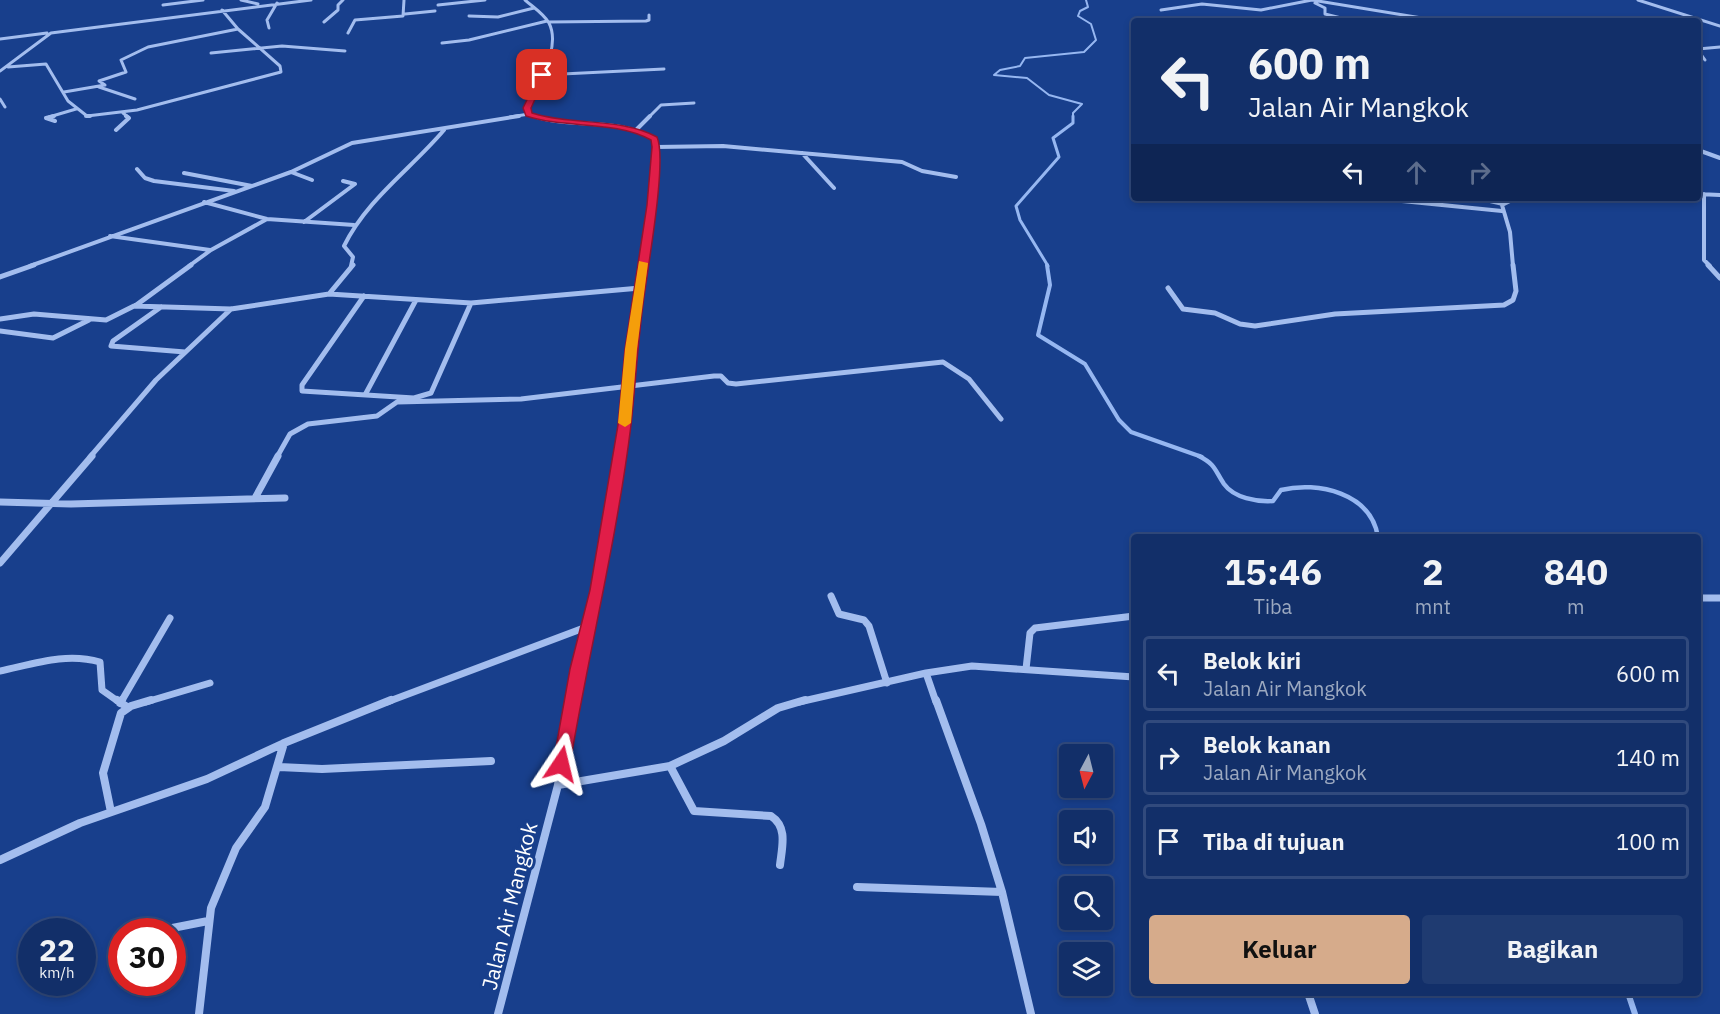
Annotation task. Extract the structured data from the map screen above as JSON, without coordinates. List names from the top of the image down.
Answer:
{
  "streets": {
    "street": ["Jalan Air Mangkok"]
  },
  "north": "bottom",
  "page": {
    "turn": ["600 m", "Jalan Air Mangkok"],
    "eta": [
      "15:46",
      "Tiba",
      "2",
      "mnt",
      "840",
      "m"
    ],
    "list": [
      {
        "name": "Belok kiri",
        "note": "Jalan Air Mangkok",
        "value": "600 m"
      },
      {
        "name": "Belok kanan",
        "note": "Jalan Air Mangkok",
        "value": "140 m"
      },
      {
        "name": "Tiba di tujuan",
        "value": "100 m"
      }
    ],
    "buttons": ["Keluar", "Bagikan"],
    "speed": "22 km/h",
    "limit": "30"
  }
}
